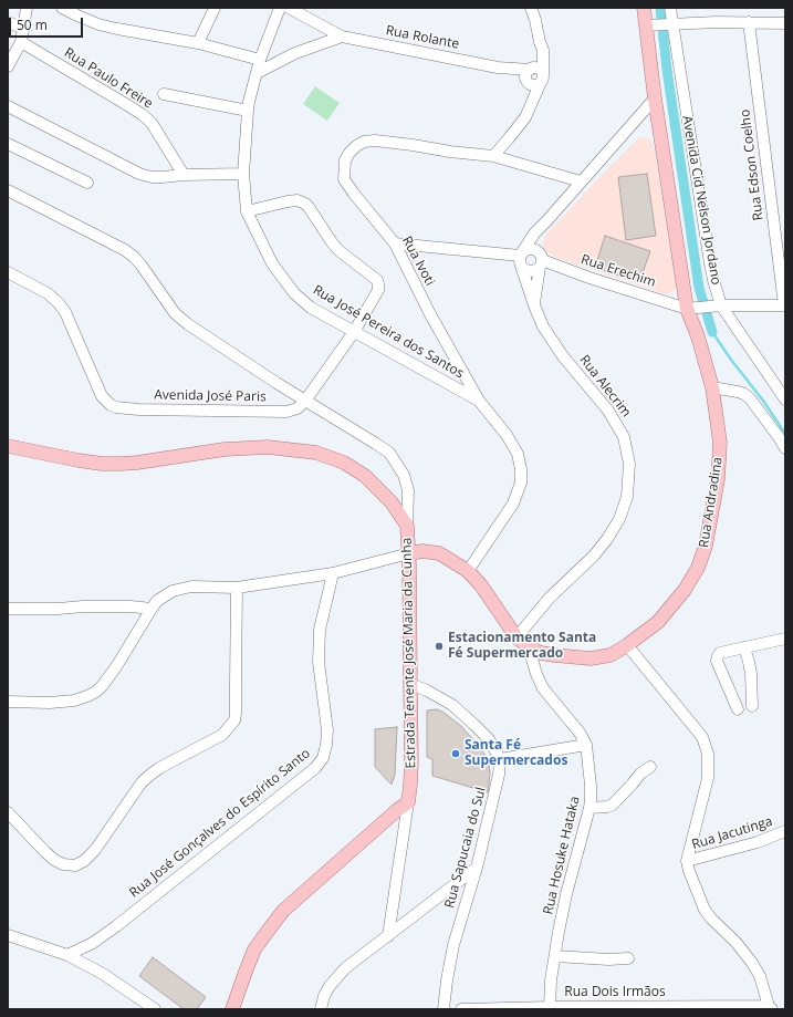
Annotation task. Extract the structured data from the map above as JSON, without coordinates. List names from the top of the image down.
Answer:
{
  "streets": {
    "main road": ["Avenida Cid Nelson Jordano", "Rua Andradina", "Estrada Tenente José Maria da Cunha"],
    "street": [
      "Rua Rolante",
      "Rua Paulo Freire",
      "Rua Edson Coelho",
      "Rua Ivoti",
      "Rua Erechim",
      "Rua José Pereira dos Santos",
      "Rua Alecrim",
      "Avenida José Paris",
      "Rua José Gonçalves do Espírito Santo",
      "Rua Jacutinga",
      "Rua Sapucaia do Sul",
      "Rua Hosuke Hataka",
      "Rua Dois Irmãos"
    ]
  },
  "crossings": [
    ["Avenida Cid Nelson Jordano", "Rua Erechim"],
    ["Avenida Cid Nelson Jordano", "Rua Andradina"],
    ["Rua Ivoti", "Rua José Pereira dos Santos"],
    ["Rua Ivoti", "Rua Andradina"],
    ["Rua Erechim", "Rua Alecrim"],
    ["Rua Erechim", "Rua Andradina"],
    ["Rua Alecrim", "Rua Andradina"],
    ["Rua Andradina", "Estrada Tenente José Maria da Cunha"],
    ["Rua Andradina", "Rua Hosuke Hataka"],
    ["Rua Hosuke Hataka", "Rua Dois Irmãos"]
  ],
  "places": ["Estacionamento Santa Fé Supermercado", "Santa Fé Supermercados"],
  "scale_bar": "50 m"
}
